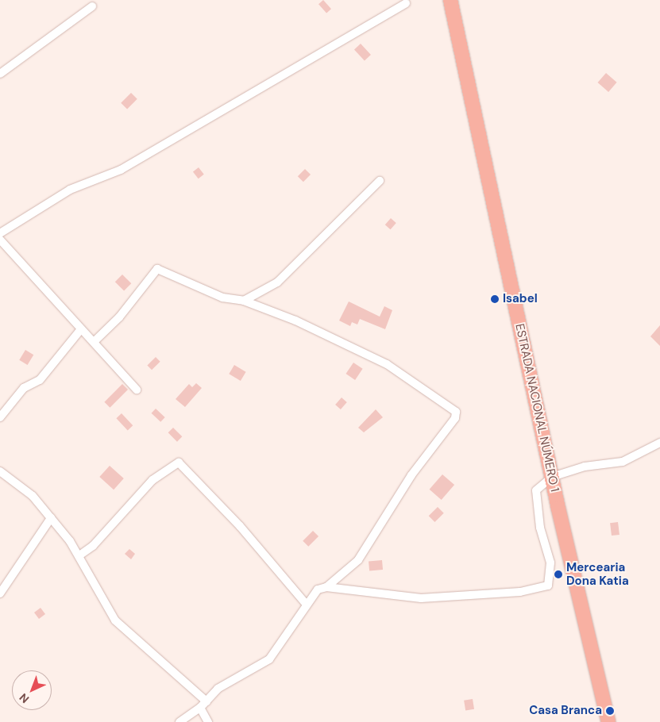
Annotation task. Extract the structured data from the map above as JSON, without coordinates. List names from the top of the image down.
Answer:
{
  "streets": {
    "highway": ["ESTRADA NACIONAL NÚMERO 1"]
  },
  "places": ["Isabel", "Mercearia Dona Katia", "Casa Branca"],
  "north": "bottom left"
}
